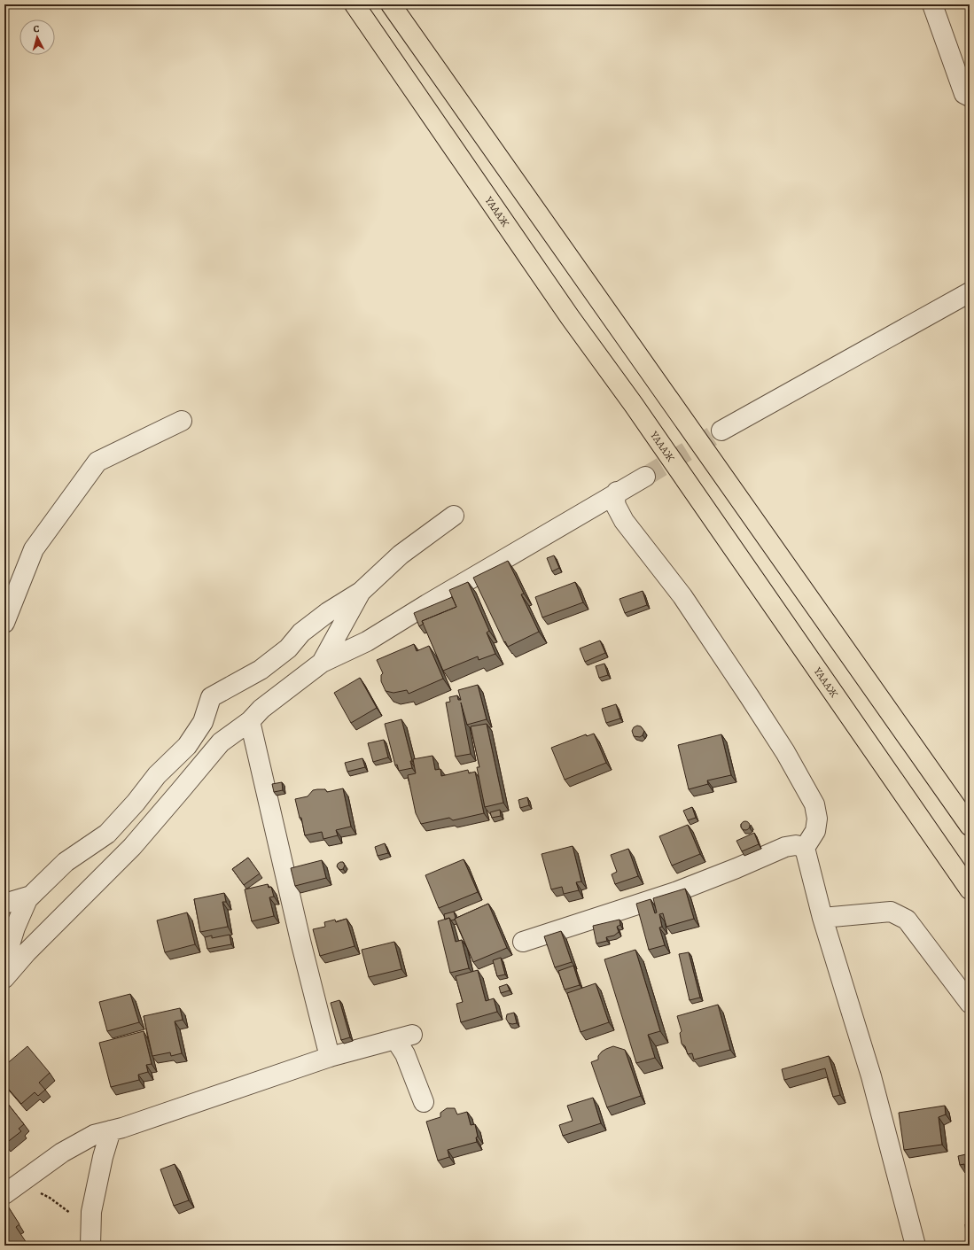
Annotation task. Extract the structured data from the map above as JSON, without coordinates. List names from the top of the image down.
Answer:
{
  "streets": {
    "highway": ["ҮАААЖ"]
  },
  "north": "top"
}
